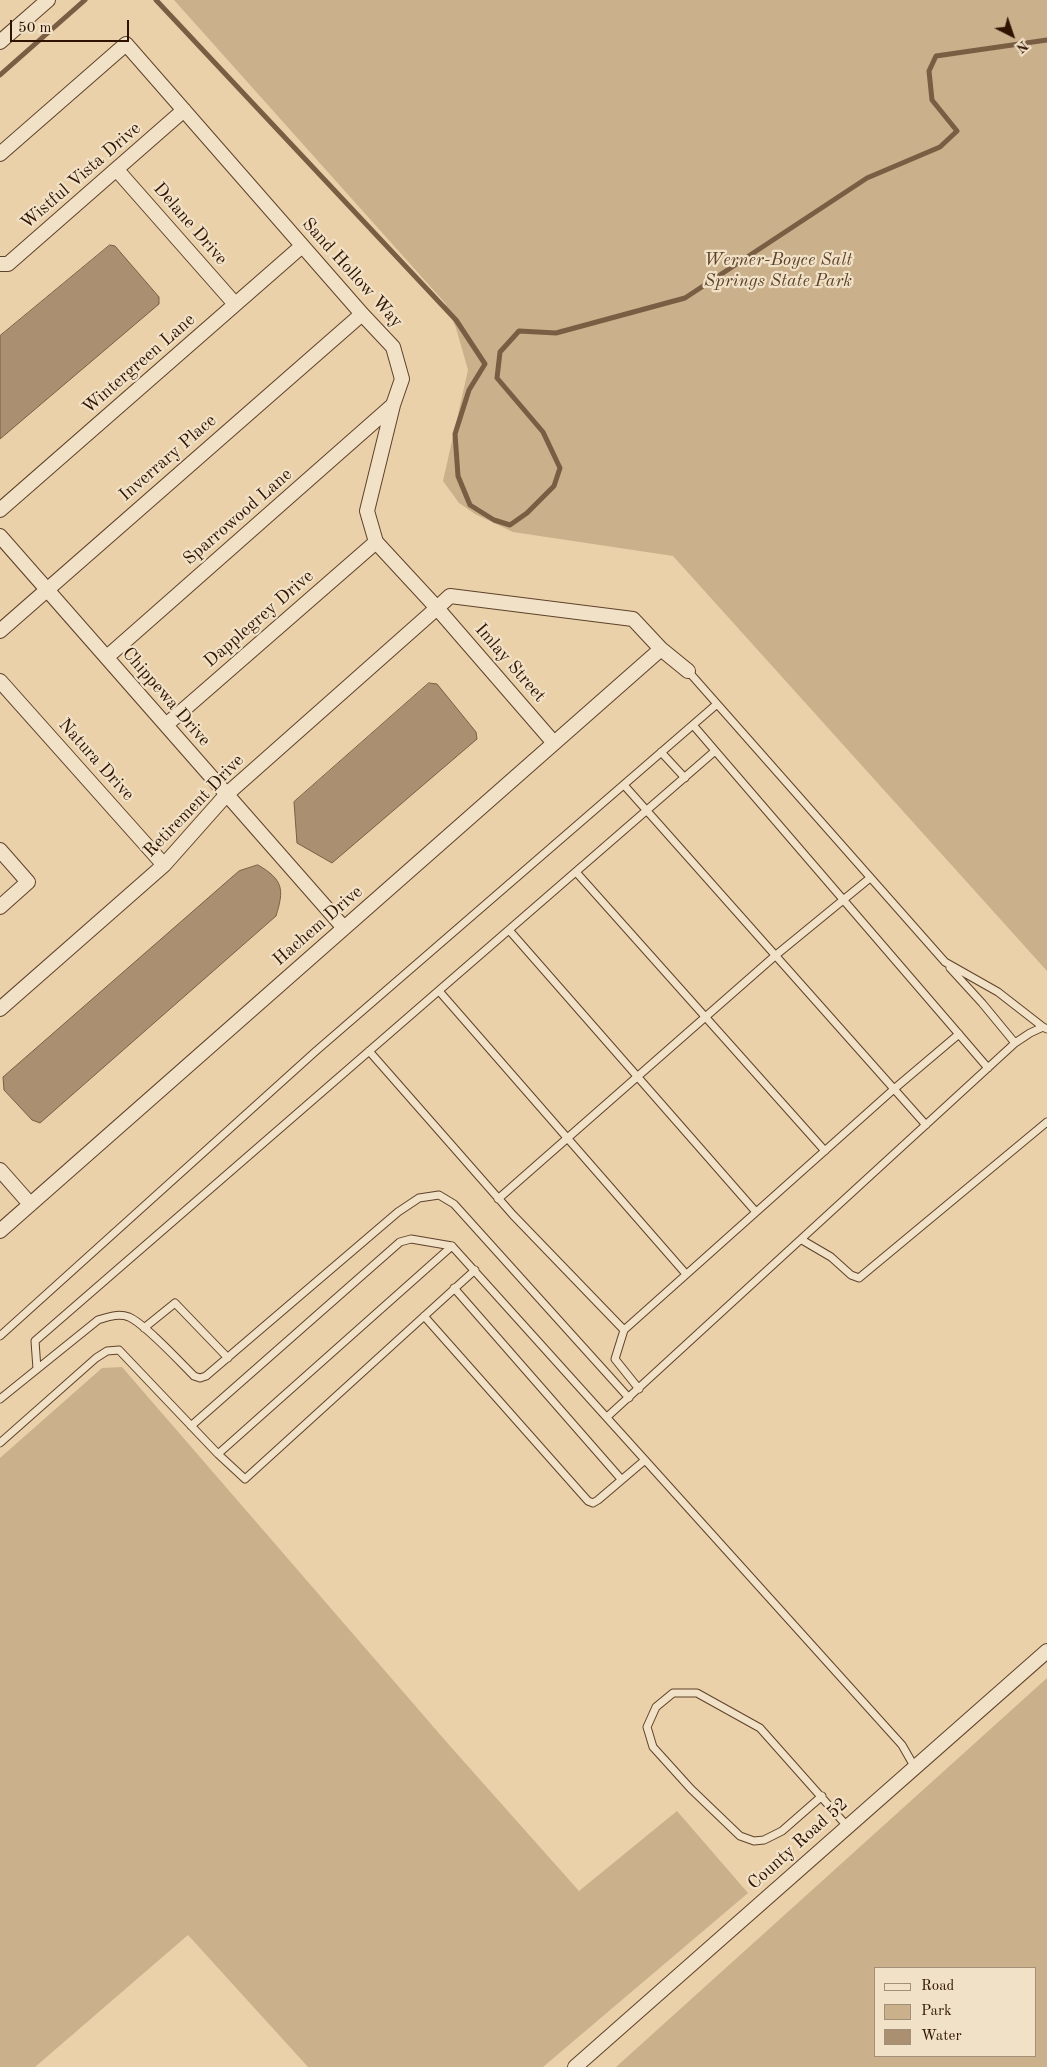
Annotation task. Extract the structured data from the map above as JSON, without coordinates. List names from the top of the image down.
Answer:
{
  "streets": {
    "street": [
      "Wistful Vista Drive",
      "Delane Drive",
      "Sand Hollow Way",
      "Wintergreen Lane",
      "Inverrary Place",
      "Sparrowood Lane",
      "Dapplegrey Drive",
      "Imlay Street",
      "Chippewa Drive",
      "Natura Drive",
      "Retirement Drive",
      "Hachem Drive",
      "County Road 52"
    ]
  },
  "crossings": [
    ["Wistful Vista Drive", "Delane Drive"],
    ["Wistful Vista Drive", "Sand Hollow Way"],
    ["Delane Drive", "Wintergreen Lane"],
    ["Sand Hollow Way", "Wintergreen Lane"],
    ["Sand Hollow Way", "Inverrary Place"],
    ["Sand Hollow Way", "Sparrowood Lane"],
    ["Sand Hollow Way", "Dapplegrey Drive"],
    ["Sand Hollow Way", "Imlay Street"],
    ["Sand Hollow Way", "Retirement Drive"],
    ["Inverrary Place", "Chippewa Drive"],
    ["Sparrowood Lane", "Chippewa Drive"],
    ["Dapplegrey Drive", "Chippewa Drive"],
    ["Imlay Street", "Retirement Drive"],
    ["Imlay Street", "Hachem Drive"],
    ["Chippewa Drive", "Retirement Drive"],
    ["Chippewa Drive", "Hachem Drive"],
    ["Natura Drive", "Retirement Drive"]
  ],
  "parks": ["Werner-Boyce Salt Springs State Park"],
  "legend": ["Road", "Park", "Water"],
  "scale_bar": "50 m",
  "north": "bottom right"
}
